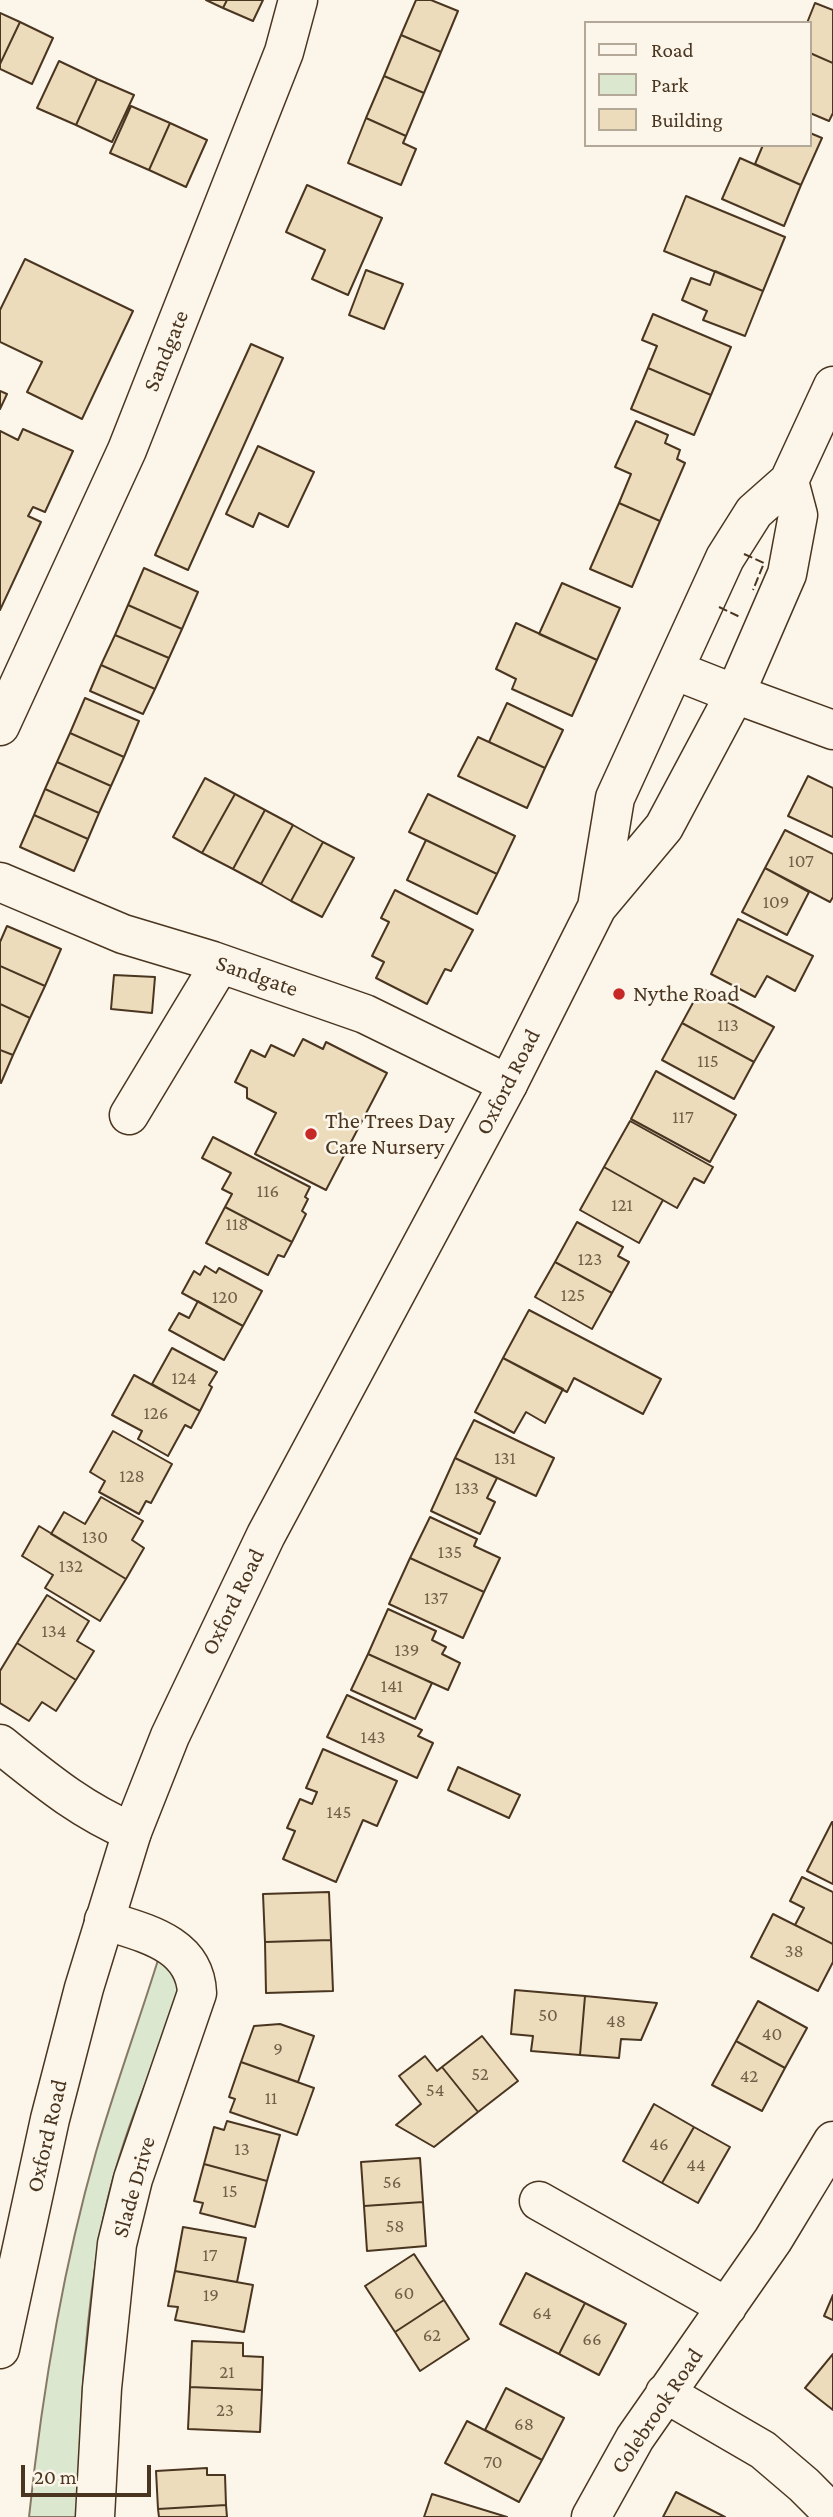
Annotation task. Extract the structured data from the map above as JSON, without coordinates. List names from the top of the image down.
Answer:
{
  "streets": {
    "street": [
      "Sandgate",
      "Oxford Road",
      "Slade Drive",
      "Colebrook Road"
    ]
  },
  "crossings": [
    ["Sandgate", "Oxford Road"],
    ["Oxford Road", "Slade Drive"]
  ],
  "places": ["Nythe Road", "The Trees Day Care Nursery"],
  "house_numbers": [
    "107",
    "109",
    "113",
    "115",
    "117",
    "116",
    "121",
    "118",
    "123",
    "125",
    "120",
    "124",
    "126",
    "131",
    "128",
    "133",
    "130",
    "135",
    "132",
    "137",
    "134",
    "139",
    "141",
    "143",
    "145",
    "38",
    "50",
    "48",
    "40",
    "9",
    "52",
    "42",
    "54",
    "11",
    "46",
    "13",
    "44",
    "56",
    "15",
    "58",
    "17",
    "60",
    "19",
    "64",
    "62",
    "66",
    "21",
    "23",
    "68",
    "70"
  ],
  "legend": ["Road", "Park", "Building"],
  "scale_bar": "20 m"
}
